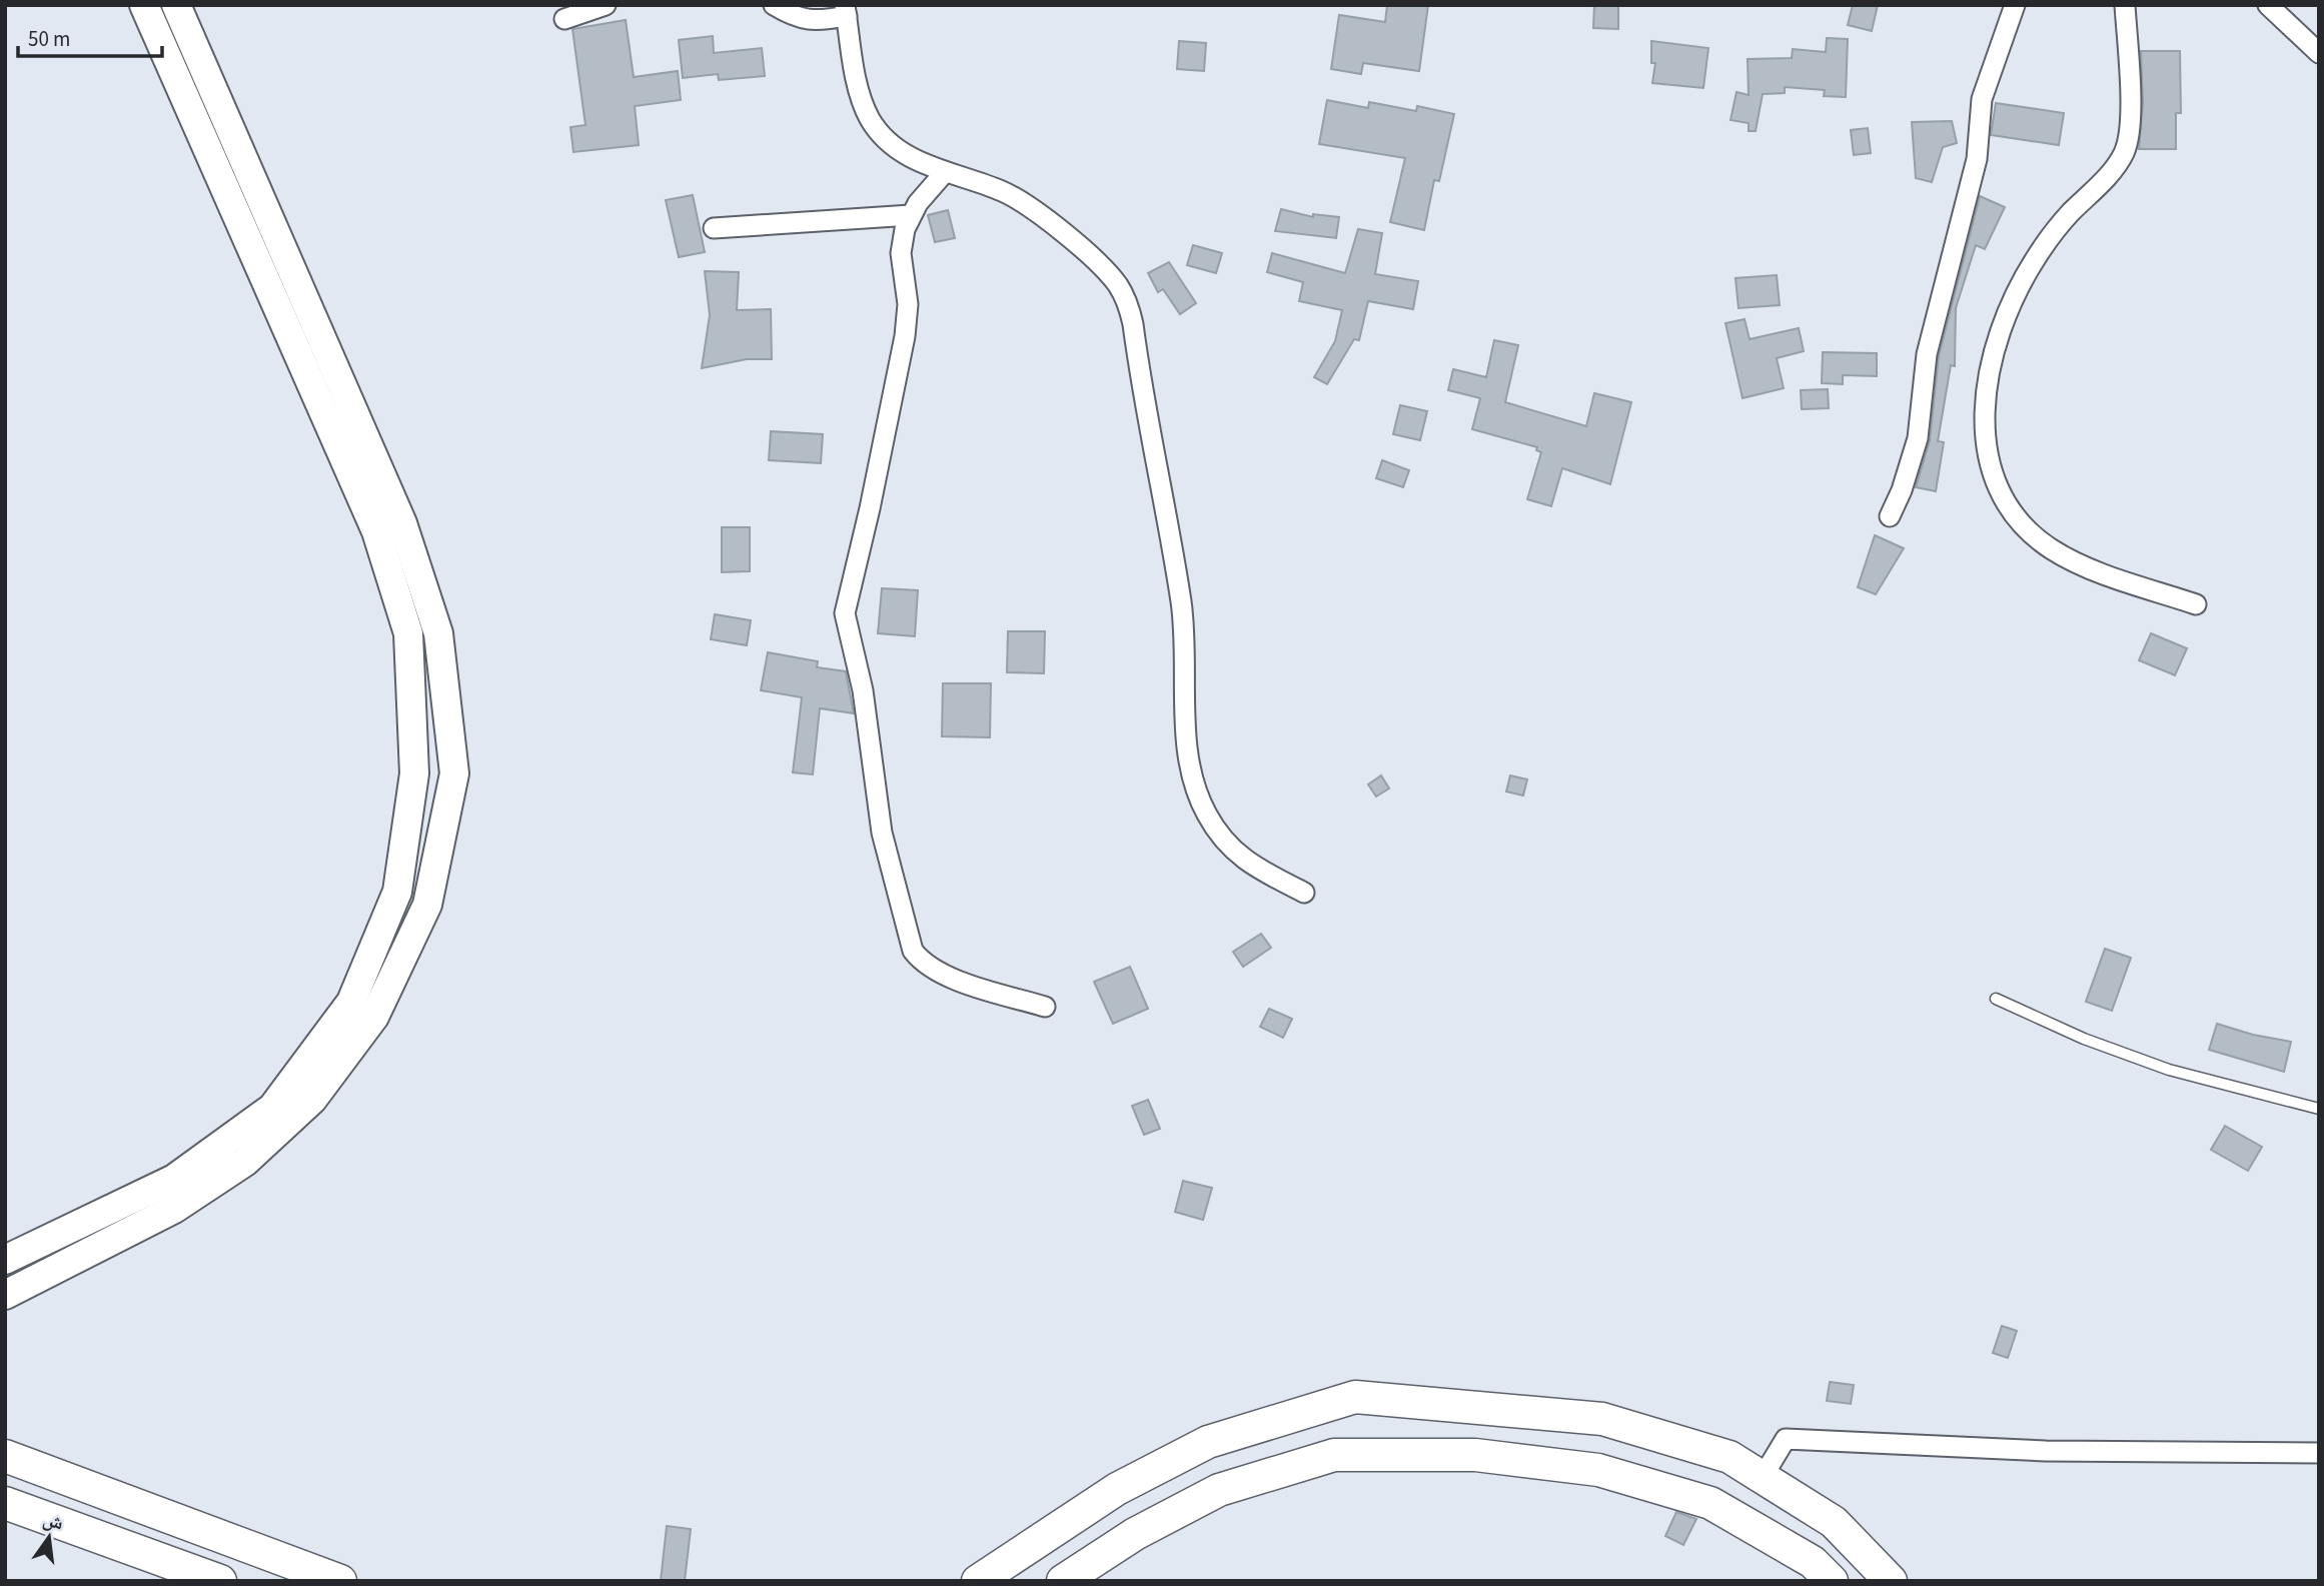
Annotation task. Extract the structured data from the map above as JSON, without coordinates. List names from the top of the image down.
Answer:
{
  "scale_bar": "50 m",
  "north": "top"
}
